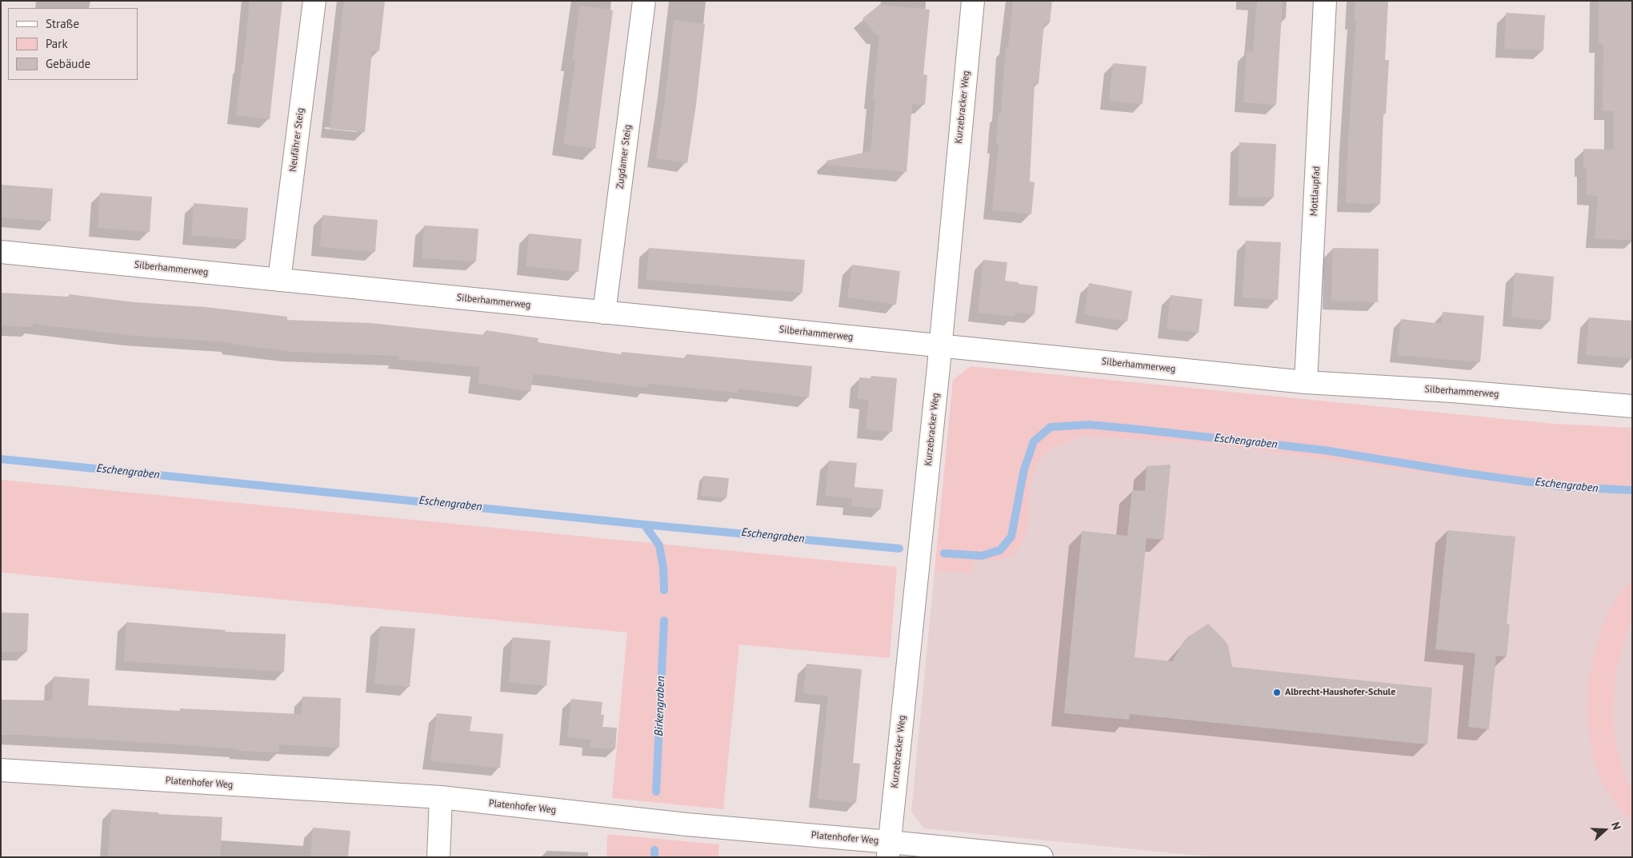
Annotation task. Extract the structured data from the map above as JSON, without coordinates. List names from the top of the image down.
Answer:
{
  "streets": {
    "street": [
      "Kurzebracker Weg",
      "Neufährer Steig",
      "Zugdamer Steig",
      "Mottlaupfad",
      "Silberhammerweg",
      "Platenhofer Weg"
    ]
  },
  "crossings": [
    ["Kurzebracker Weg", "Silberhammerweg"],
    ["Kurzebracker Weg", "Platenhofer Weg"],
    ["Neufährer Steig", "Silberhammerweg"],
    ["Zugdamer Steig", "Silberhammerweg"],
    ["Mottlaupfad", "Silberhammerweg"]
  ],
  "water": ["Eschengraben", "Birkengraben"],
  "places": ["Albrecht-Haushofer-Schule"],
  "legend": ["Straße", "Park", "Gebäude"],
  "north": "right"
}
